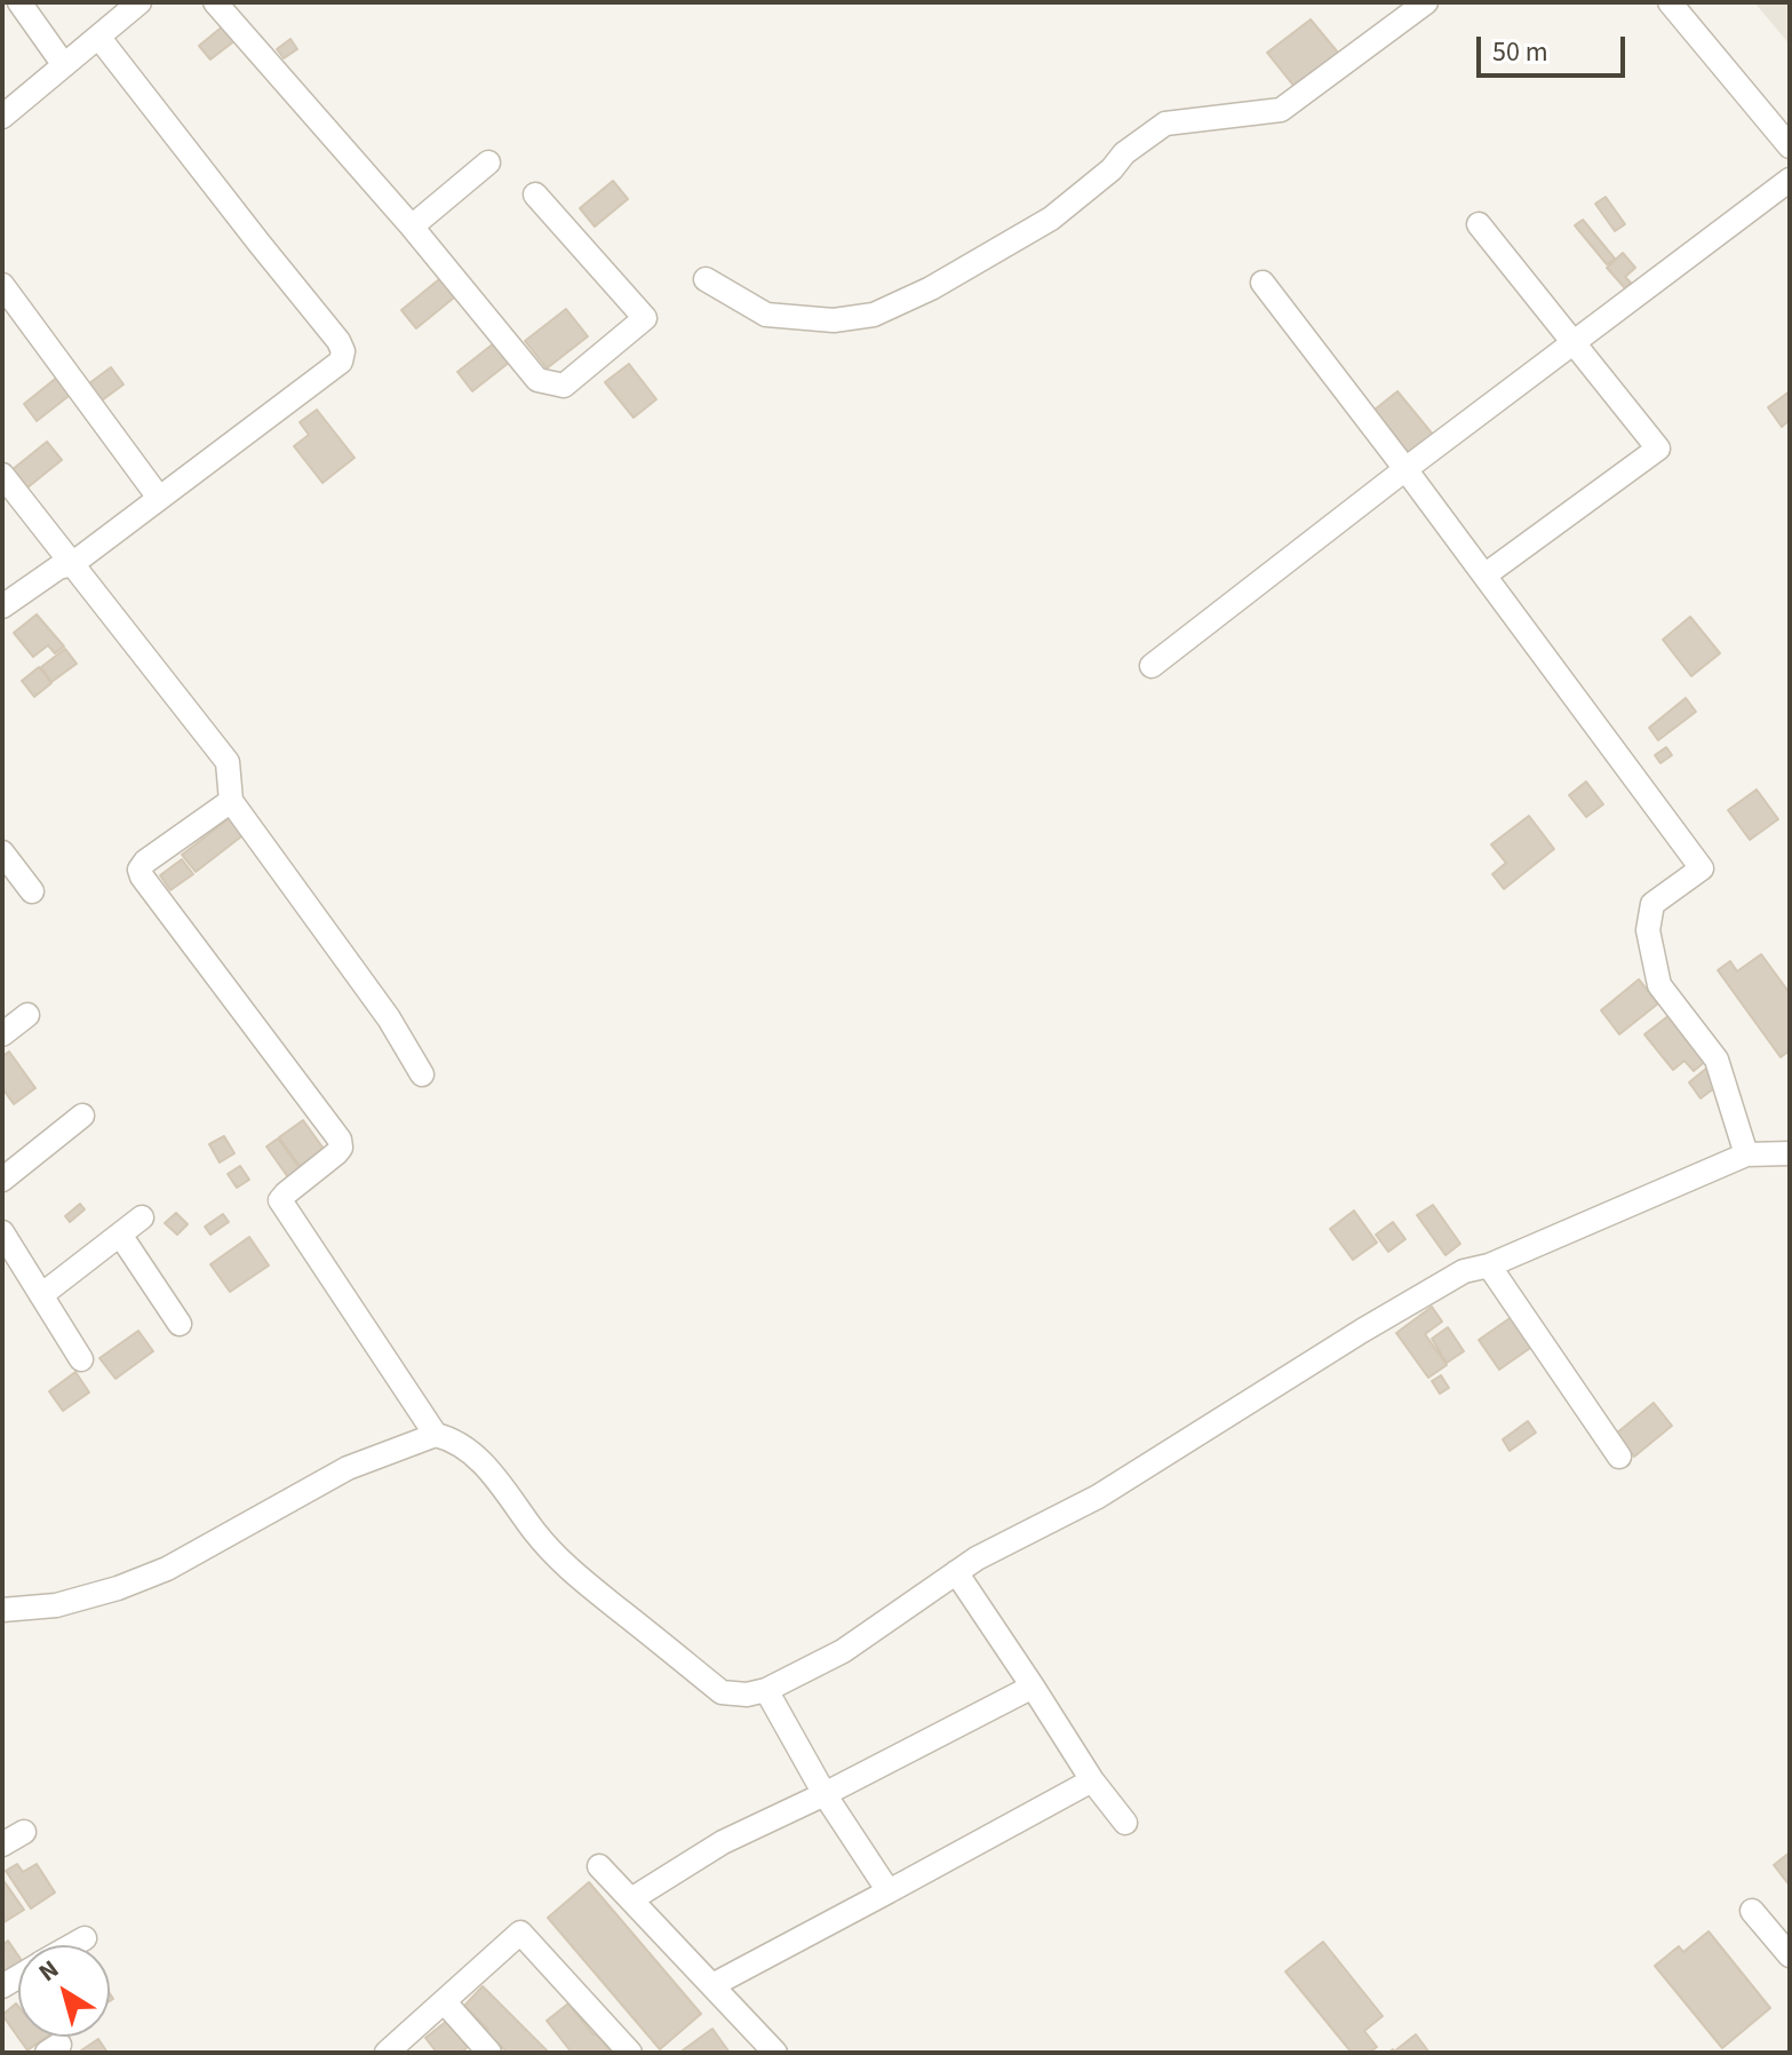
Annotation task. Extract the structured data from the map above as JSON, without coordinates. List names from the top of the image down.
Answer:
{
  "scale_bar": "50 m",
  "north": "top left"
}
